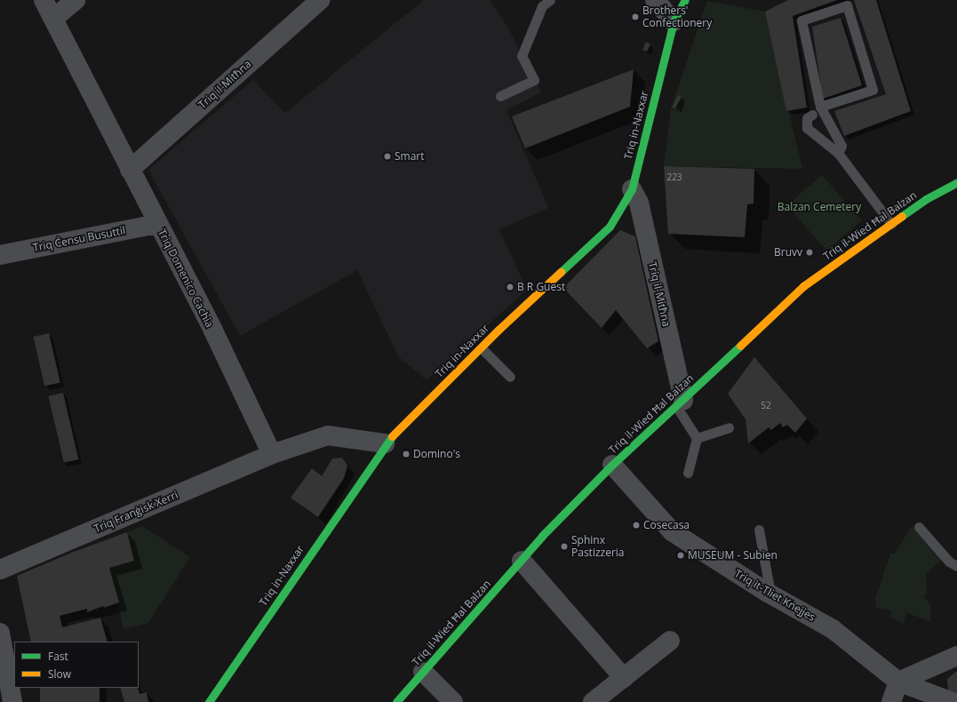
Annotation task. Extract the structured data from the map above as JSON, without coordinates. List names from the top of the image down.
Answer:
{
  "streets": {
    "main road": ["Triq in-Naxxar", "Triq il-Wied Ħal Balzan"],
    "street": [
      "Triq il-Mitħna",
      "Triq Ċensu Busuttil",
      "Triq Domenico Cachia",
      "Triq Franġisk Xerri",
      "Triq it-Tliet Knejjes"
    ]
  },
  "crossings": [
    ["Triq il-Mitħna", "Triq in-Naxxar"],
    ["Triq il-Mitħna", "Triq il-Wied Ħal Balzan"],
    ["Triq il-Mitħna", "Triq Domenico Cachia"],
    ["Triq il-Wied Ħal Balzan", "Triq it-Tliet Knejjes"],
    ["Triq Ċensu Busuttil", "Triq Domenico Cachia"],
    ["Triq Domenico Cachia", "Triq Franġisk Xerri"]
  ],
  "parks": ["Balzan Cemetery"],
  "places": [
    "Brothers' Confectionery",
    "Smart",
    "Bruvv",
    "B R Guest",
    "Domino's",
    "Cosecasa",
    "Sphinx Pastizzeria",
    "MUSEUM - Subien"
  ],
  "house_numbers": ["223", "52"],
  "legend": ["Fast", "Slow"]
}
